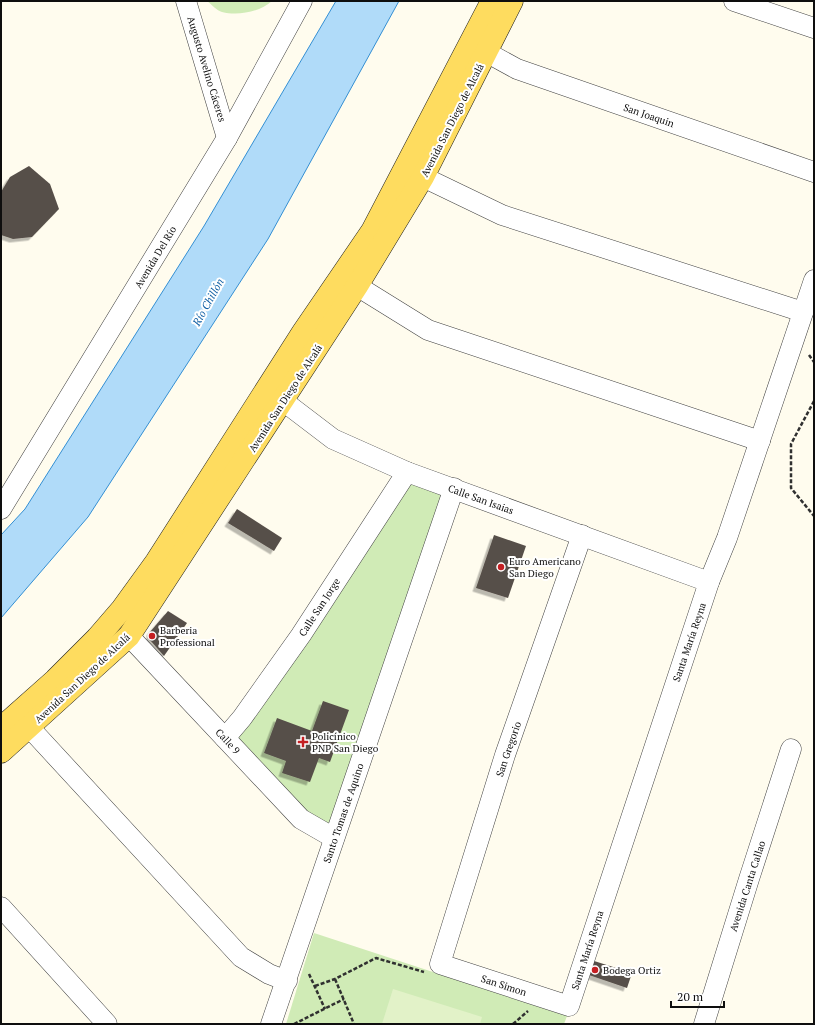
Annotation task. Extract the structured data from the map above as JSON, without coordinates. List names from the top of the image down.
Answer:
{
  "streets": {
    "main road": ["Avenida San Diego de Alcalá"],
    "street": [
      "Augusto Avelino Cáceres",
      "San Joaquin",
      "Avenida Del Río",
      "Calle San Isaias",
      "Calle San Jorge",
      "Santa María Reyna",
      "Calle 9",
      "San Gregorio",
      "Santo Tomas de Aquino",
      "Avenida Canta Callao",
      "San Simon"
    ]
  },
  "crossings": [
    ["Augusto Avelino Cáceres", "Avenida Del Río"],
    ["San Joaquin", "Avenida San Diego de Alcalá"],
    ["Avenida San Diego de Alcalá", "Calle San Isaias"],
    ["Avenida San Diego de Alcalá", "Calle 9"],
    ["Calle San Isaias", "Calle San Jorge"],
    ["Calle San Isaias", "Santa María Reyna"],
    ["Calle San Isaias", "San Gregorio"],
    ["Calle San Isaias", "Santo Tomas de Aquino"],
    ["Calle San Jorge", "Calle 9"],
    ["Santa María Reyna", "San Simon"],
    ["Calle 9", "Santo Tomas de Aquino"],
    ["San Gregorio", "San Simon"]
  ],
  "water": ["Río Chillón"],
  "places": {
    "other": ["Euro Americano San Diego", "Barberia Professional", "Bodega Ortiz"],
    "health": ["Policínico PNP San Diego"]
  },
  "scale_bar": "20 m"
}
